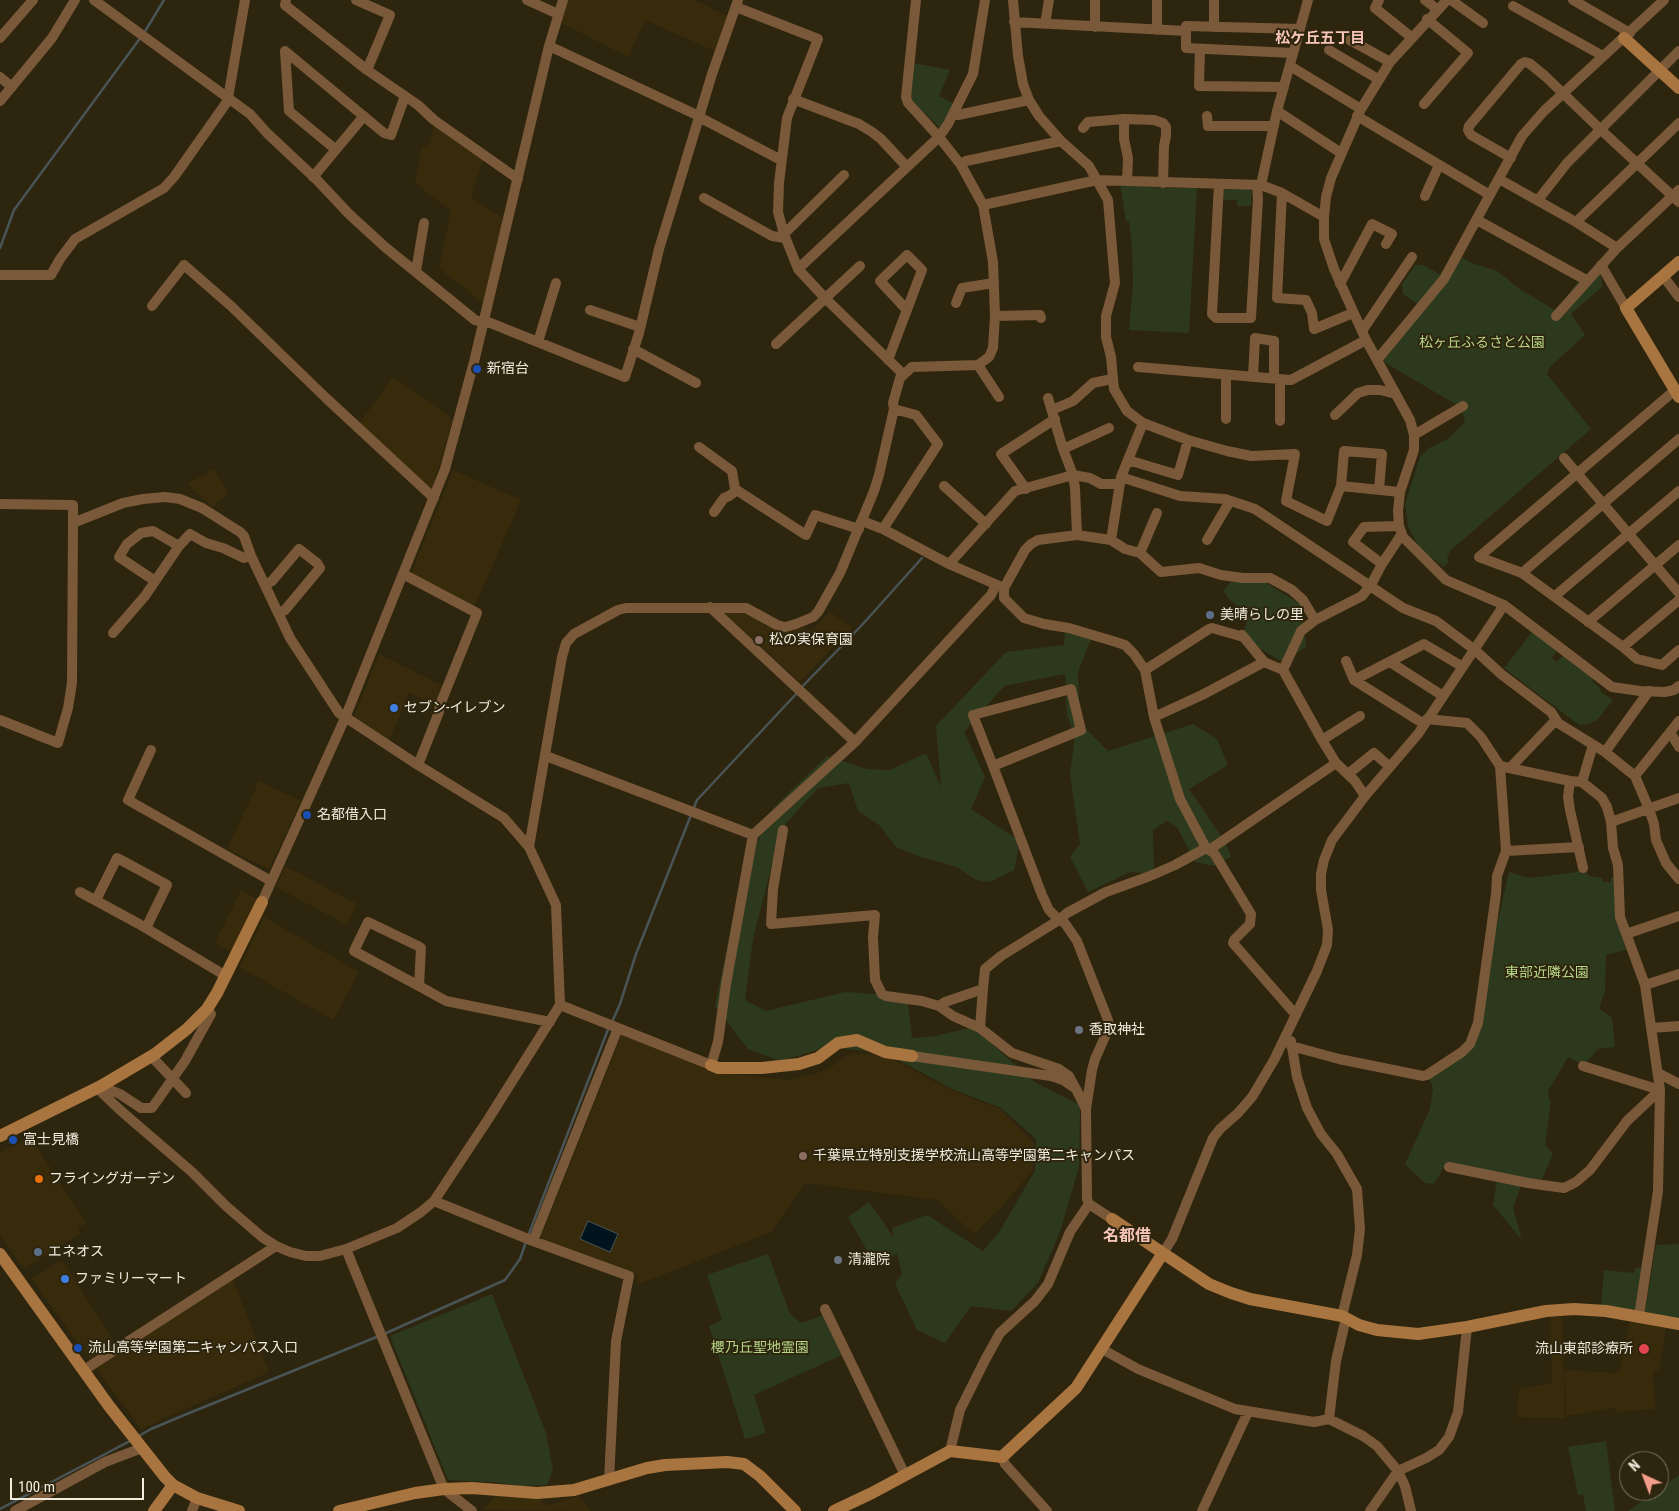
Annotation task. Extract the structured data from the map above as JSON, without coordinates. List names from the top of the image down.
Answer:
{
  "districts": ["松ケ丘五丁目", "名都借"],
  "parks": ["松ヶ丘ふるさと公園", "東部近隣公園", "櫻乃丘聖地霊園"],
  "places": [
    "新宿台",
    "美晴らしの里",
    "松の実保育園",
    "セブン-イレブン",
    "名都借入口",
    "香取神社",
    "富士見橋",
    "千葉県立特別支援学校流山高等学園第二キャンパス",
    "フライングガーデン",
    "エネオス",
    "清瀧院",
    "ファミリーマート",
    "流山高等学園第二キャンパス入口",
    "流山東部診療所"
  ],
  "scale_bar": "100 m",
  "north": "top left"
}
